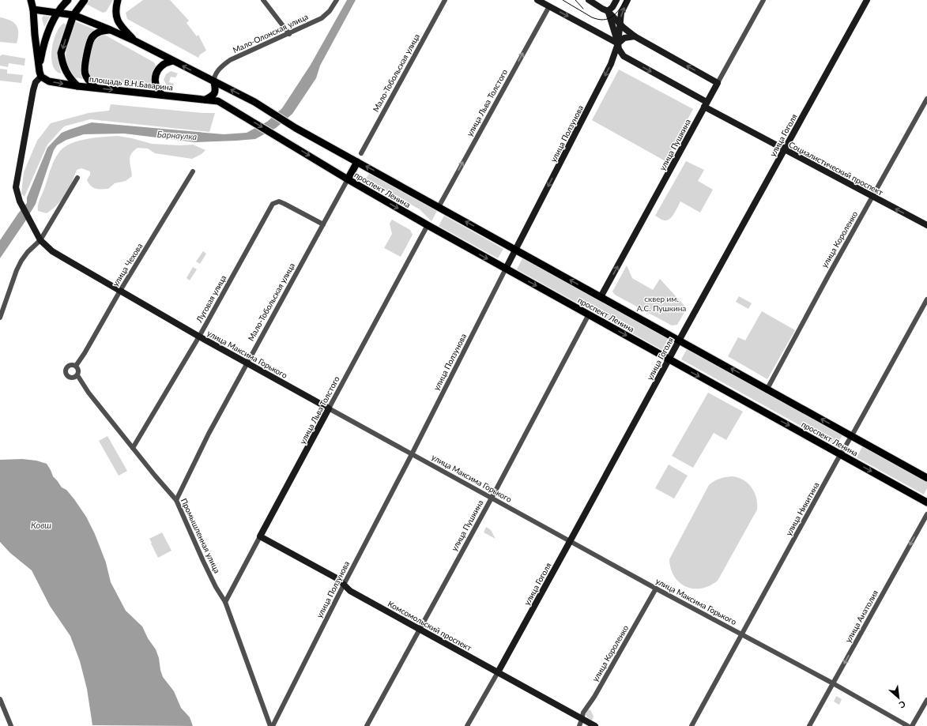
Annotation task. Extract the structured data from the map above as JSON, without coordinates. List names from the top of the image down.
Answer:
{
  "streets": {
    "main road": ["площадь В.Н.Баварина", "проспект Ленина"],
    "street": [
      "Мало-Олонская улица",
      "Мало-Тобольская улица",
      "улица Льва Толстого",
      "улица Ползунова",
      "улица Гоголя",
      "улица Пушкина",
      "Социалистический проспект",
      "улица Короленко",
      "улица Чехова",
      "Луговая улица",
      "улица Максима Горького",
      "улица Никитина",
      "Промышленная улица",
      "улица Анатолия",
      "Комсомольский проспект"
    ]
  },
  "crossings": [
    ["Мало-Олонская улица", "проспект Ленина"],
    ["Мало-Тобольская улица", "проспект Ленина"],
    ["Мало-Тобольская улица", "Луговая улица"],
    ["Мало-Тобольская улица", "улица Максима Горького"],
    ["Мало-Тобольская улица", "Промышленная улица"],
    ["площадь В.Н.Баварина", "проспект Ленина"],
    ["площадь В.Н.Баварина", "улица Максима Горького"],
    ["улица Льва Толстого", "проспект Ленина"],
    ["улица Льва Толстого", "улица Максима Горького"],
    ["улица Льва Толстого", "Промышленная улица"],
    ["улица Льва Толстого", "Комсомольский проспект"],
    ["улица Ползунова", "Социалистический проспект"],
    ["улица Ползунова", "проспект Ленина"],
    ["улица Ползунова", "улица Максима Горького"],
    ["улица Ползунова", "Комсомольский проспект"],
    ["улица Гоголя", "Социалистический проспект"],
    ["улица Гоголя", "проспект Ленина"],
    ["улица Гоголя", "улица Максима Горького"],
    ["улица Гоголя", "Комсомольский проспект"],
    ["улица Пушкина", "Социалистический проспект"],
    ["улица Пушкина", "проспект Ленина"],
    ["улица Пушкина", "улица Максима Горького"],
    ["улица Пушкина", "Комсомольский проспект"],
    ["Социалистический проспект", "улица Короленко"],
    ["проспект Ленина", "улица Короленко"],
    ["проспект Ленина", "улица Никитина"],
    ["улица Короленко", "улица Максима Горького"],
    ["улица Короленко", "Комсомольский проспект"],
    ["улица Чехова", "улица Максима Горького"],
    ["улица Чехова", "Промышленная улица"],
    ["Луговая улица", "улица Максима Горького"],
    ["Луговая улица", "Промышленная улица"],
    ["улица Максима Горького", "улица Никитина"],
    ["улица Максима Горького", "улица Анатолия"]
  ],
  "one_way": ["улица Анатолия"],
  "water": ["Барнаулка", "Ковш"],
  "parks": ["сквер им. А.С. Пушкина"],
  "north": "bottom right"
}
